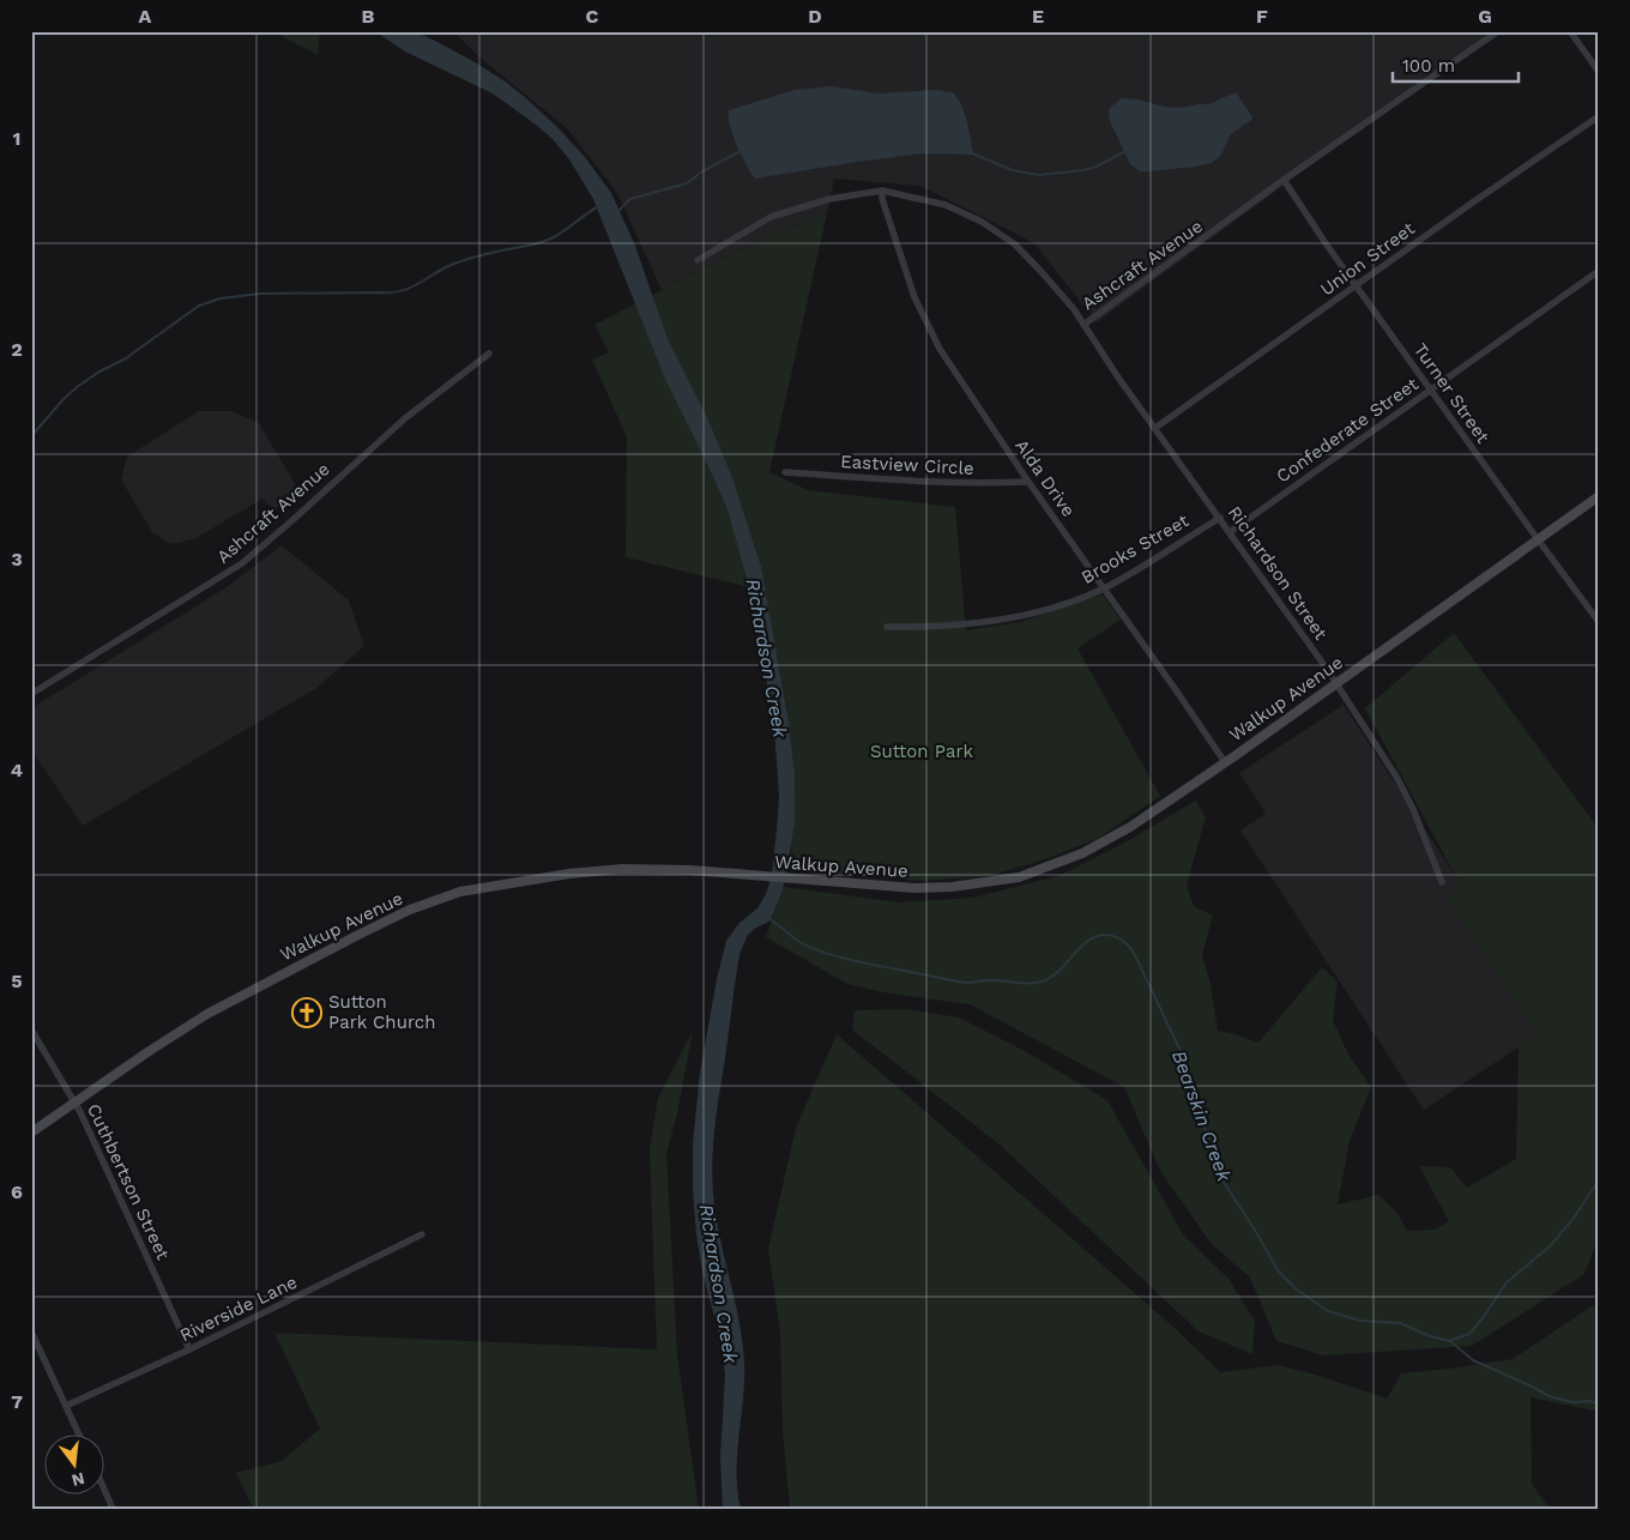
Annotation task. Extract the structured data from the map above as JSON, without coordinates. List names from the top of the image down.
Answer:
{
  "streets": {
    "street": [
      "Union Street",
      "Ashcraft Avenue",
      "Turner Street",
      "Confederate Street",
      "Eastview Circle",
      "Alda Drive",
      "Brooks Street",
      "Richardson Street",
      "Walkup Avenue",
      "Cuthbertson Street",
      "Riverside Lane"
    ]
  },
  "crossings": [
    ["Union Street", "Turner Street"],
    ["Union Street", "Richardson Street"],
    ["Ashcraft Avenue", "Turner Street"],
    ["Ashcraft Avenue", "Alda Drive"],
    ["Ashcraft Avenue", "Richardson Street"],
    ["Turner Street", "Confederate Street"],
    ["Turner Street", "Walkup Avenue"],
    ["Confederate Street", "Richardson Street"],
    ["Eastview Circle", "Alda Drive"],
    ["Alda Drive", "Brooks Street"],
    ["Alda Drive", "Walkup Avenue"],
    ["Brooks Street", "Richardson Street"],
    ["Richardson Street", "Walkup Avenue"],
    ["Walkup Avenue", "Cuthbertson Street"],
    ["Cuthbertson Street", "Riverside Lane"]
  ],
  "water": ["Richardson Creek", "Bearskin Creek"],
  "parks": ["Sutton Park"],
  "places": {
    "church": ["Sutton Park Church"]
  },
  "scale_bar": "100 m",
  "north": "bottom",
  "grid": {
    "columns": [
      "A",
      "B",
      "C",
      "D",
      "E",
      "F",
      "G"
    ],
    "rows": [
      "1",
      "2",
      "3",
      "4",
      "5",
      "6",
      "7"
    ]
  }
}
